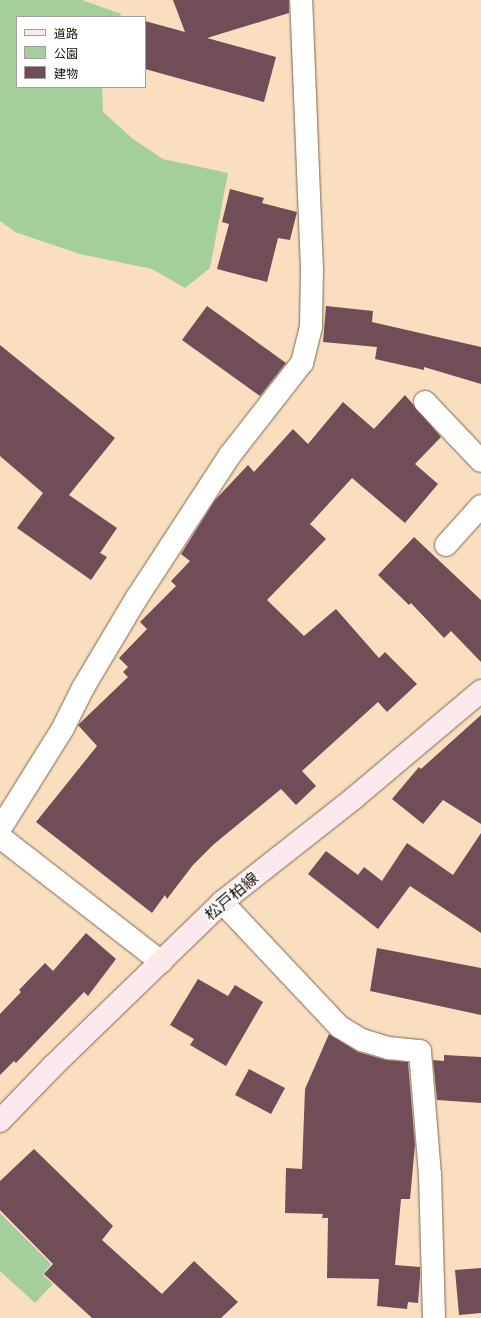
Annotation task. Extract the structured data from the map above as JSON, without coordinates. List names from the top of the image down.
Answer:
{
  "streets": {
    "main road": ["松戸柏線"]
  },
  "legend": ["道路", "公園", "建物"]
}
